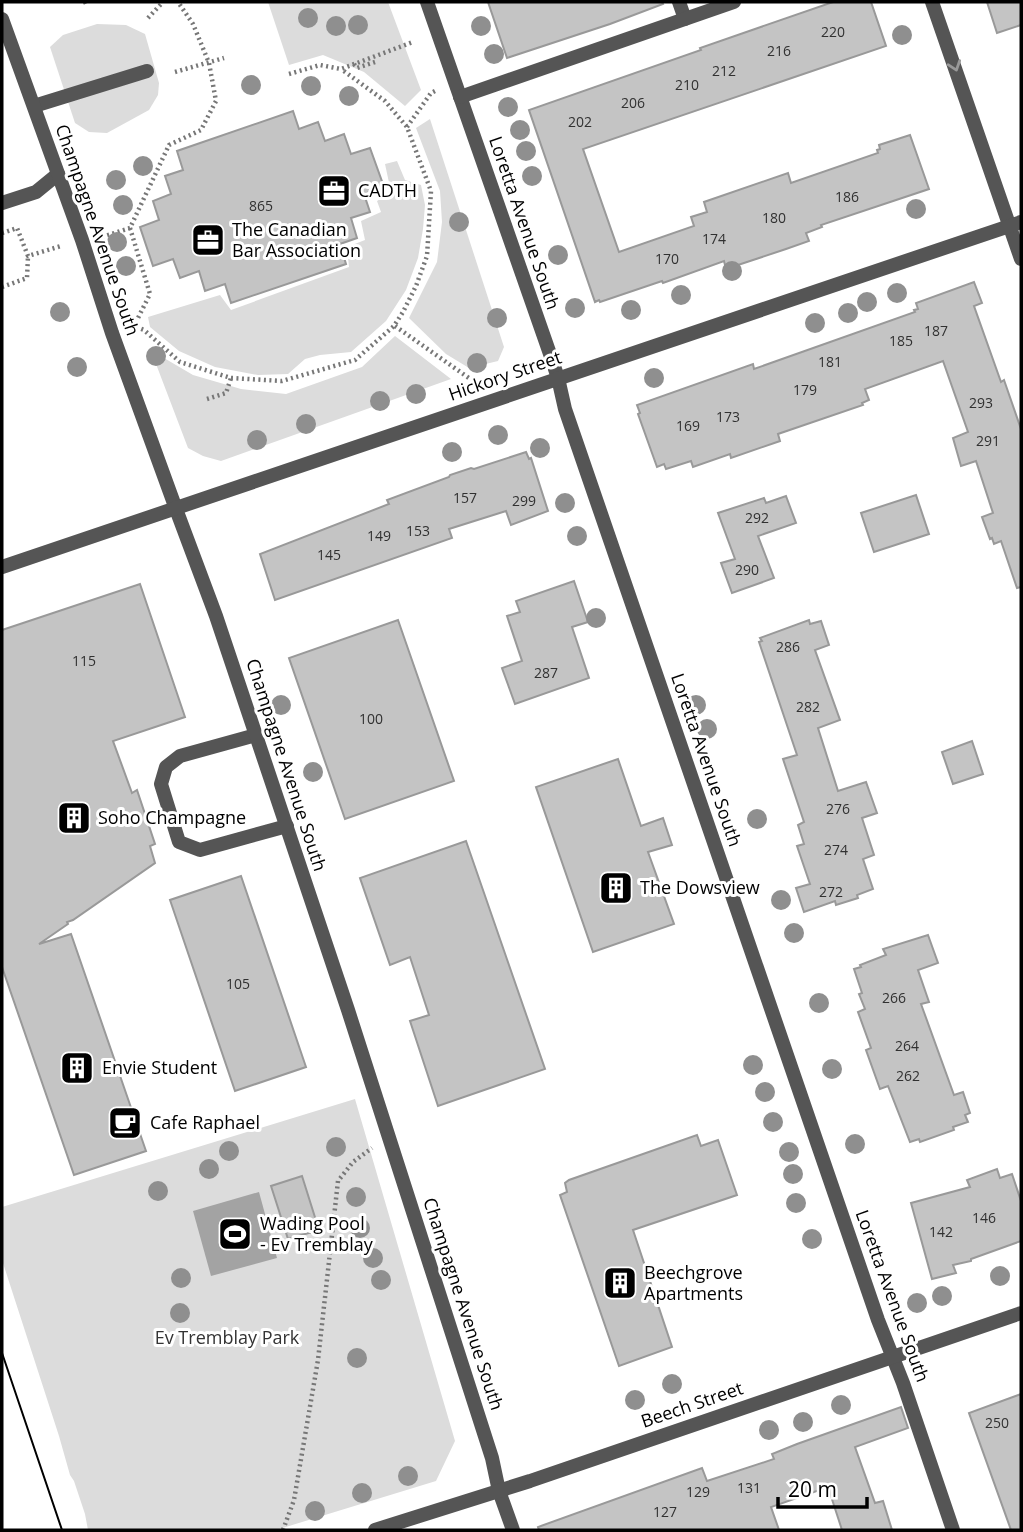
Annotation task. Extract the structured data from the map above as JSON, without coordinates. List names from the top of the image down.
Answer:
{
  "streets": {
    "street": [
      "Loretta Avenue South",
      "Champagne Avenue South",
      "Hickory Street",
      "Beech Street"
    ]
  },
  "crossings": [
    ["Loretta Avenue South", "Hickory Street"],
    ["Loretta Avenue South", "Beech Street"],
    ["Champagne Avenue South", "Hickory Street"],
    ["Champagne Avenue South", "Beech Street"]
  ],
  "parks": ["Ev Tremblay Park"],
  "places": {
    "office": ["CADTH", "The Canadian Bar Association"],
    "building": [
      "Soho Champagne",
      "The Dowsview",
      "Envie Student",
      "Beechgrove Apartments"
    ],
    "cafe": ["Cafe Raphael"],
    "sports": ["Wading Pool - Ev Tremblay"]
  },
  "house_numbers": [
    "220",
    "216",
    "212",
    "210",
    "206",
    "202",
    "186",
    "865",
    "180",
    "174",
    "170",
    "187",
    "185",
    "181",
    "179",
    "293",
    "173",
    "169",
    "291",
    "157",
    "299",
    "292",
    "153",
    "149",
    "145",
    "290",
    "286",
    "115",
    "287",
    "282",
    "100",
    "276",
    "274",
    "272",
    "105",
    "266",
    "264",
    "262",
    "146",
    "142",
    "250",
    "131",
    "129",
    "127"
  ],
  "scale_bar": "20 m"
}
